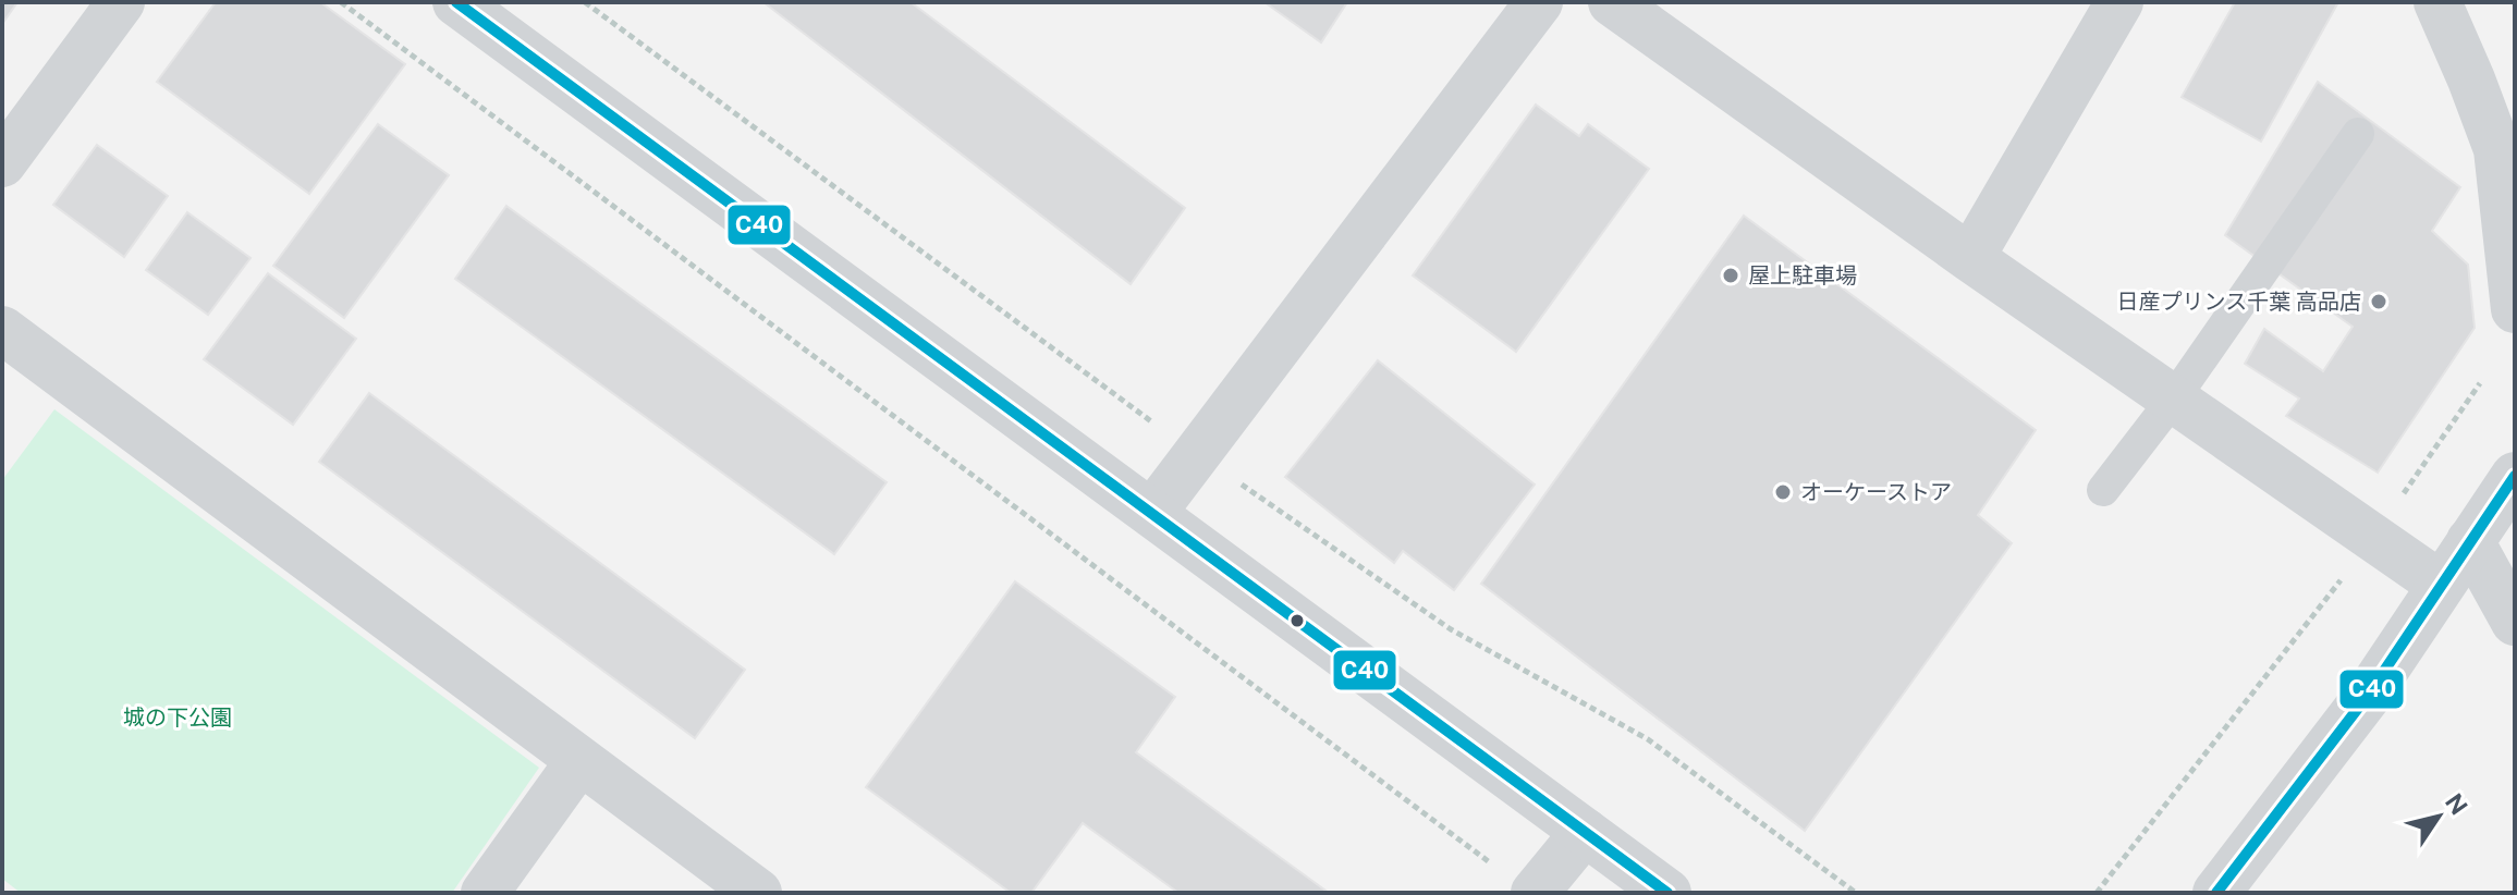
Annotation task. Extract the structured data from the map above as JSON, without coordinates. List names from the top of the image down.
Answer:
{
  "parks": ["城の下公園"],
  "places": ["屋上駐車場", "日産プリンス千葉 高品店", "オーケーストア"],
  "lines": ["transit line C40"],
  "north": "top right"
}
